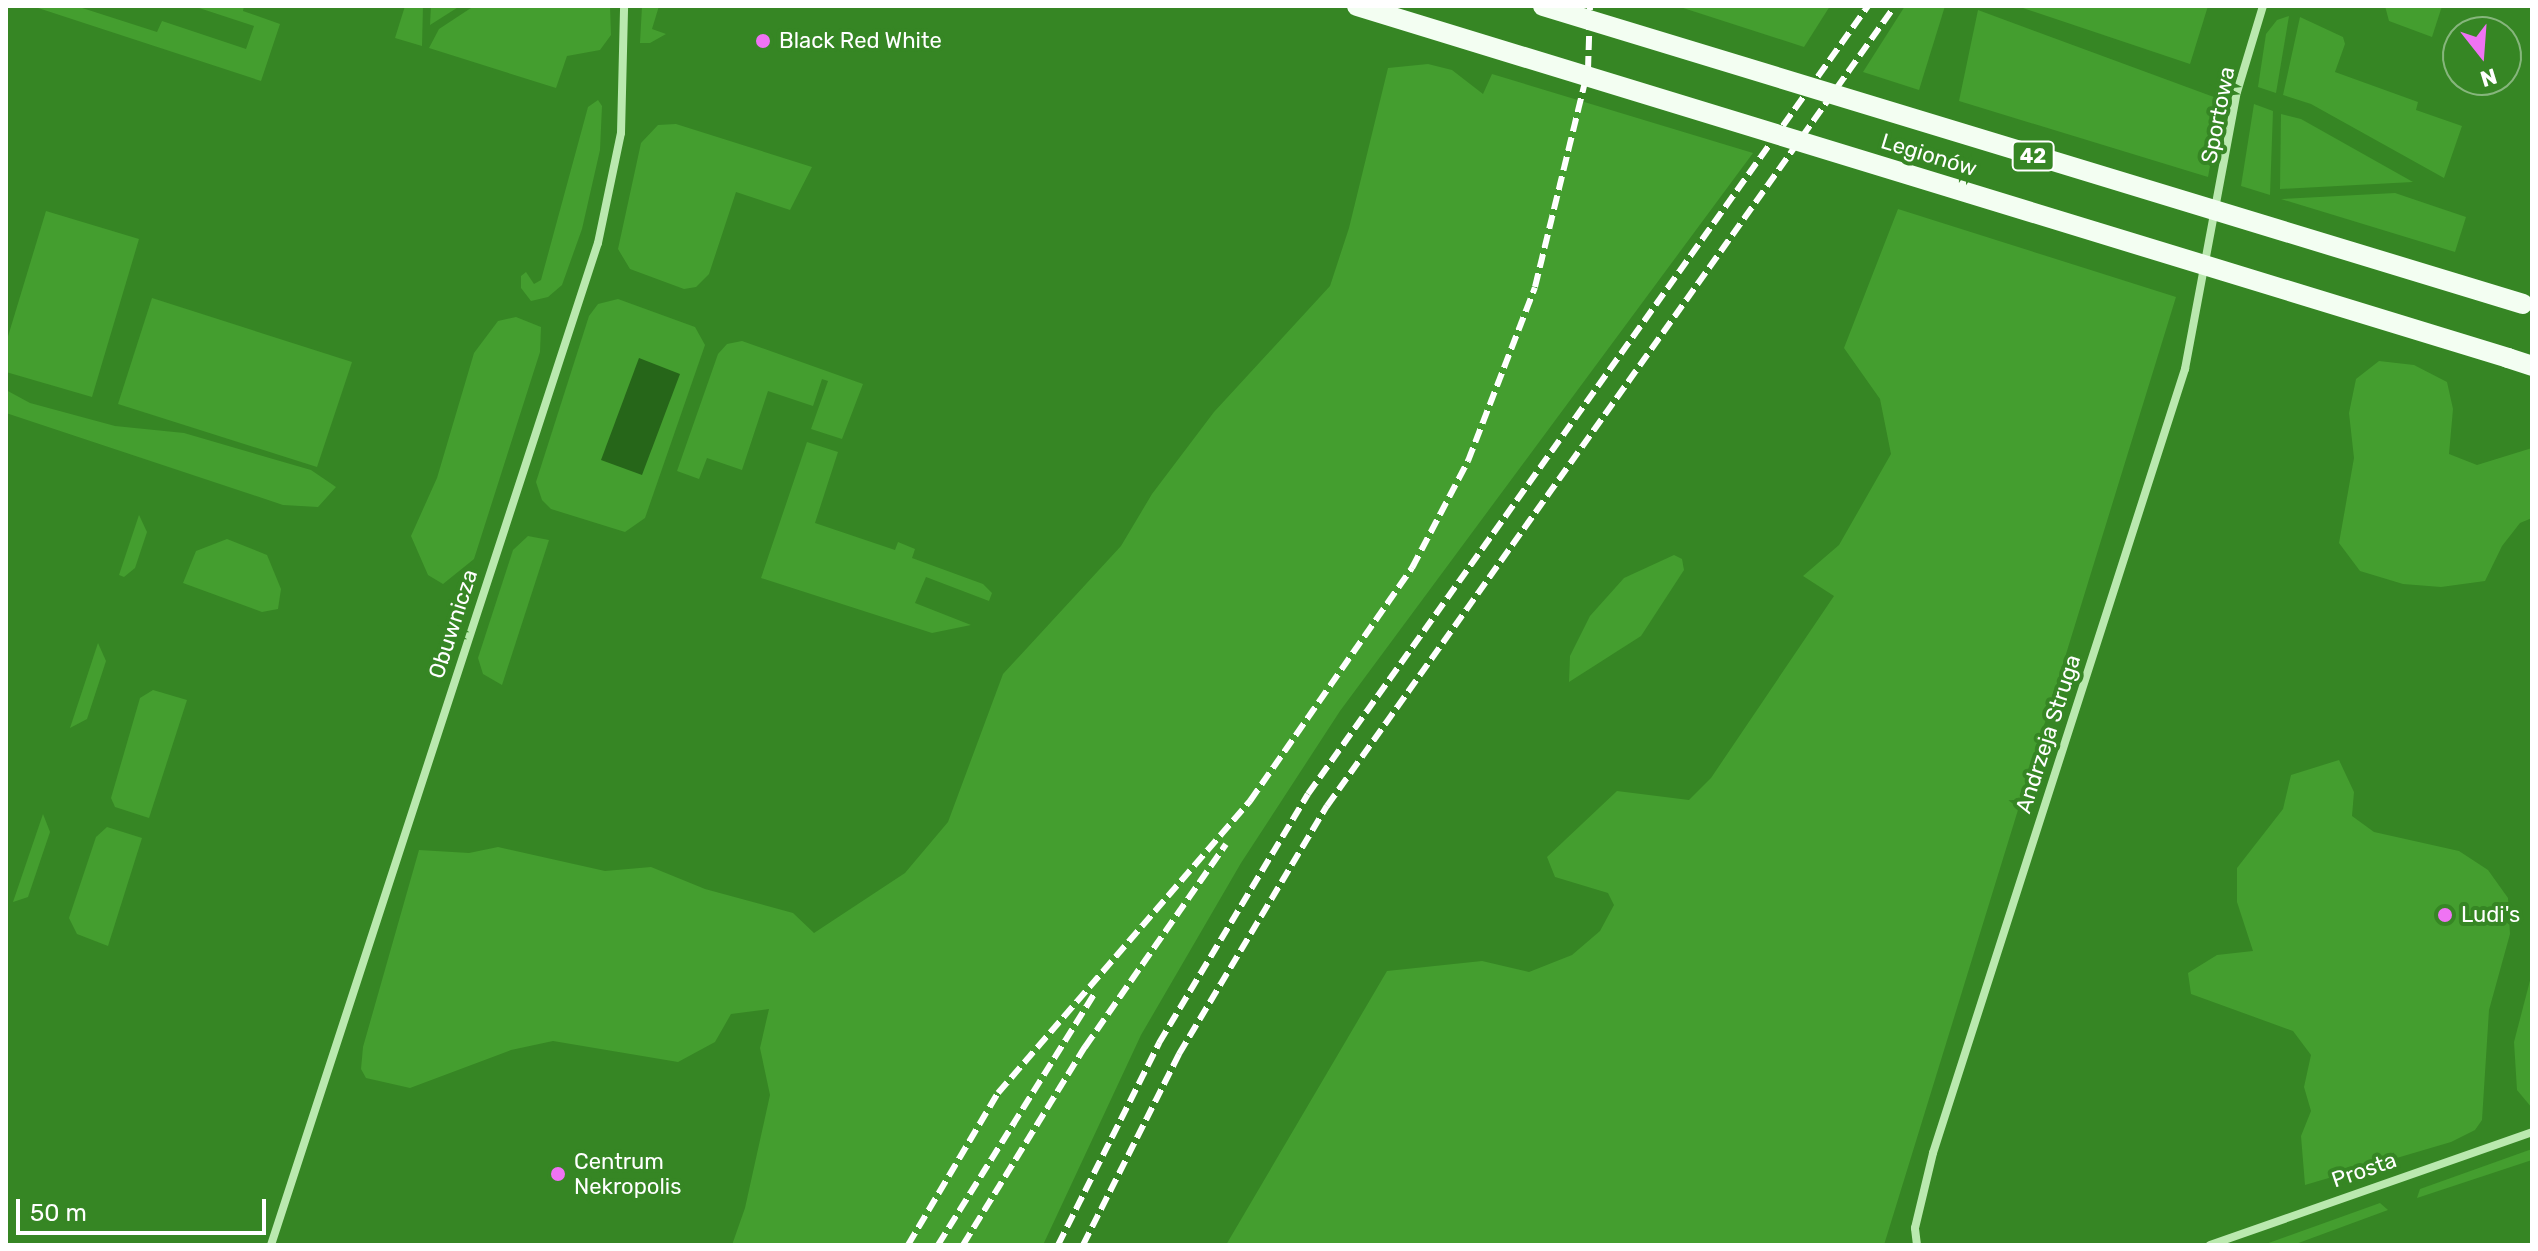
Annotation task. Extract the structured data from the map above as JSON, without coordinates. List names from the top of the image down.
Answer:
{
  "streets": {
    "main road": ["Legionów", "42"],
    "street": [
      "Sportowa",
      "Obuwnicza",
      "Andrzeja Struga",
      "Prosta"
    ]
  },
  "crossings": [
    ["Sportowa", "Andrzeja Struga"]
  ],
  "places": ["Black Red White", "Ludi's", "Centrum Nekropolis"],
  "scale_bar": "50 m",
  "north": "bottom"
}
